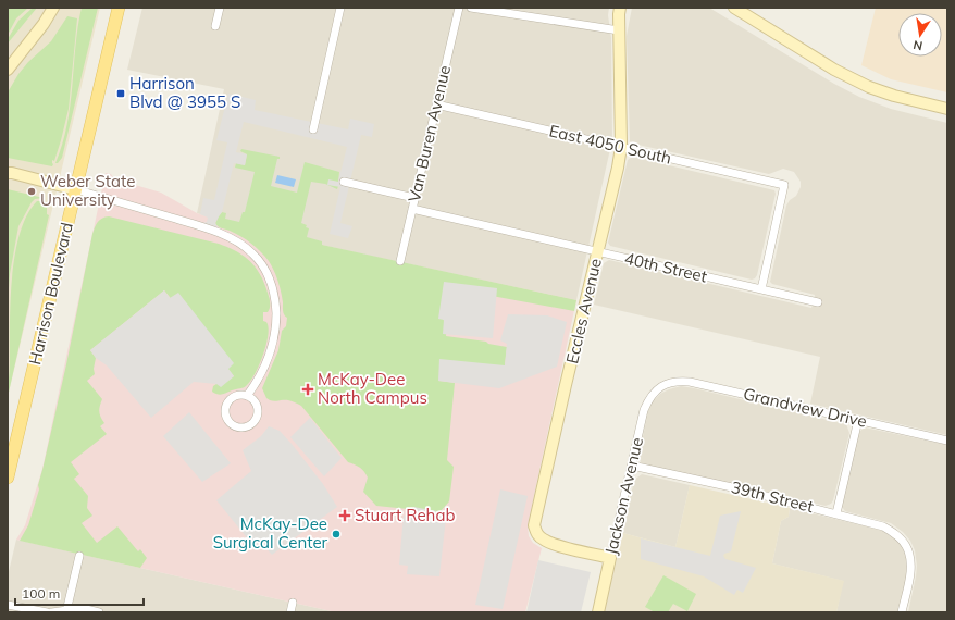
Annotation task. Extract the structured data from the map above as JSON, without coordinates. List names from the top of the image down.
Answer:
{
  "streets": {
    "main road": ["Harrison Boulevard"],
    "street": [
      "Van Buren Avenue",
      "East 4050 South",
      "40th Street",
      "Eccles Avenue",
      "Grandview Drive",
      "Jackson Avenue",
      "39th Street"
    ]
  },
  "crossings": [
    ["Van Buren Avenue", "East 4050 South"],
    ["Van Buren Avenue", "40th Street"],
    ["East 4050 South", "40th Street"],
    ["East 4050 South", "Eccles Avenue"],
    ["40th Street", "Eccles Avenue"],
    ["Eccles Avenue", "Jackson Avenue"],
    ["Grandview Drive", "Jackson Avenue"],
    ["Jackson Avenue", "39th Street"]
  ],
  "places": {
    "transit": ["Harrison Blvd @ 3955 S"],
    "other": ["Weber State University", "McKay-Dee Surgical Center"],
    "health": ["McKay-Dee North Campus", "Stuart Rehab"]
  },
  "scale_bar": "100 m",
  "north": "bottom"
}
